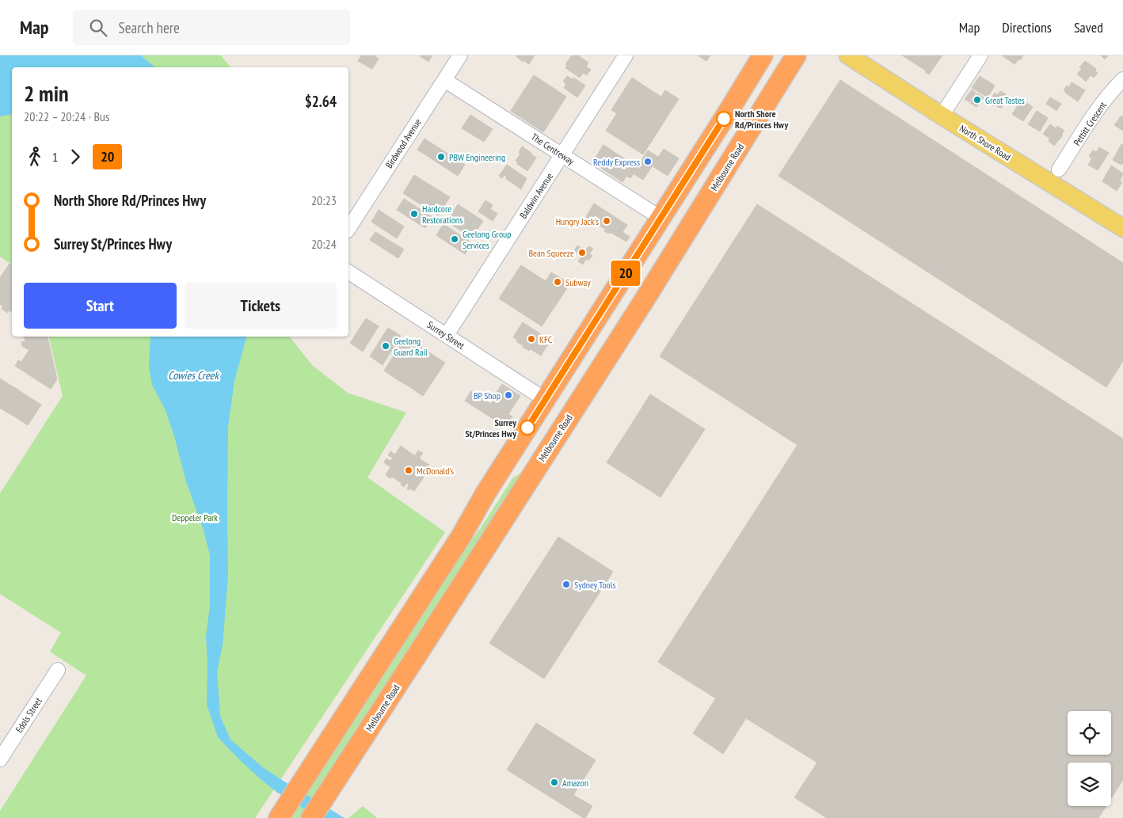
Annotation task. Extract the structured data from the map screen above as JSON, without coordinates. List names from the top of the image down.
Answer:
{
  "streets": {
    "highway": ["Melbourne Road"],
    "main road": ["North Shore Road"],
    "street": [
      "Pettitt Crescent",
      "Birdwood Avenue",
      "The Centreway",
      "Baldwin Avenue",
      "Surrey Street",
      "Edols Street"
    ]
  },
  "crossings": [
    ["Birdwood Avenue", "The Centreway"],
    ["The Centreway", "Baldwin Avenue"],
    ["Baldwin Avenue", "Surrey Street"]
  ],
  "water": ["Cowies Creek"],
  "parks": ["Deppeler Park"],
  "places": [
    "Great Tastes",
    "North Shore Rd/Princes Hwy",
    "PBW Engineering",
    "Reddy Express",
    "Hardcore Restorations",
    "Hungry Jack's",
    "Geelong Group Services",
    "Bean Squeeze",
    "Subway",
    "KFC",
    "Geelong Guard Rail",
    "BP Shop",
    "Surrey St/Princes Hwy",
    "McDonald's",
    "Sydney Tools",
    "Amazon"
  ],
  "lines": ["bus line 20"],
  "page": {
    "header": "Map",
    "search": "Search here",
    "nav": ["Map", "Directions", "Saved"],
    "on_map": "20",
    "heading": ["2 min", "20:22 – 20:24 · Bus", "$2.64"],
    "legs": ["1", "20"],
    "list": [
      {
        "name": "North Shore Rd/Princes Hwy",
        "value": "20:23"
      },
      {
        "name": "Surrey St/Princes Hwy",
        "value": "20:24"
      }
    ],
    "buttons": ["Start", "Tickets"]
  }
}
